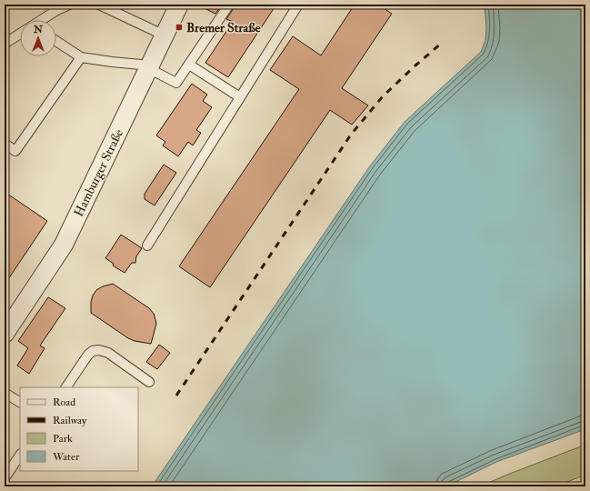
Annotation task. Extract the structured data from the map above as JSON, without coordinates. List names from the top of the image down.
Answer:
{
  "streets": {
    "street": ["Hamburger Straße"]
  },
  "places": {
    "transit": ["Bremer Straße"]
  },
  "legend": [
    "Road",
    "Railway",
    "Park",
    "Water"
  ],
  "north": "top"
}
